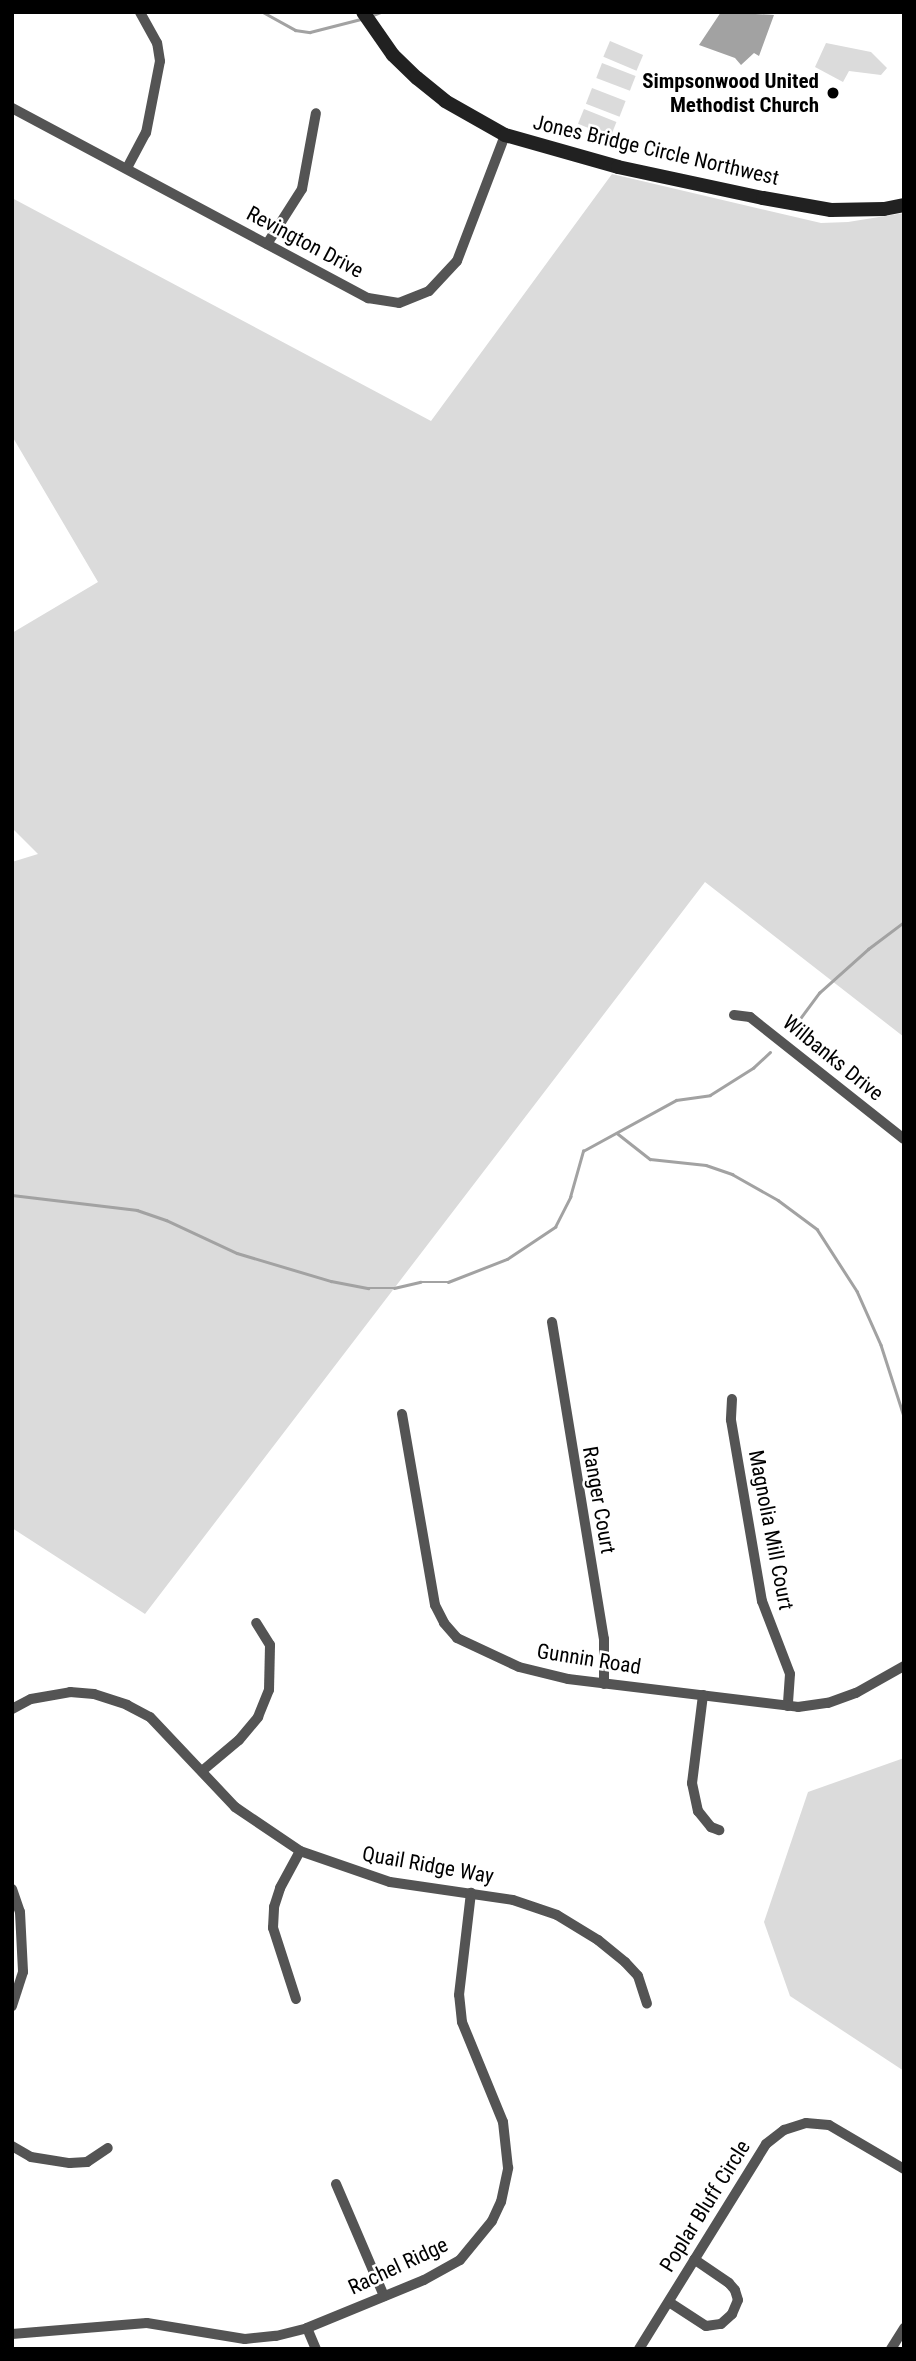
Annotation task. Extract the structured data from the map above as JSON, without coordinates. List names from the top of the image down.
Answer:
{
  "streets": {
    "street": [
      "Jones Bridge Circle Northwest",
      "Revington Drive",
      "Wilbanks Drive",
      "Ranger Court",
      "Magnolia Mill Court",
      "Gunnin Road",
      "Quail Ridge Way",
      "Poplar Bluff Circle",
      "Rachel Ridge"
    ]
  },
  "crossings": [
    ["Jones Bridge Circle Northwest", "Revington Drive"],
    ["Ranger Court", "Gunnin Road"],
    ["Magnolia Mill Court", "Gunnin Road"],
    ["Quail Ridge Way", "Rachel Ridge"]
  ],
  "places": ["Simpsonwood United Methodist Church"]
}
